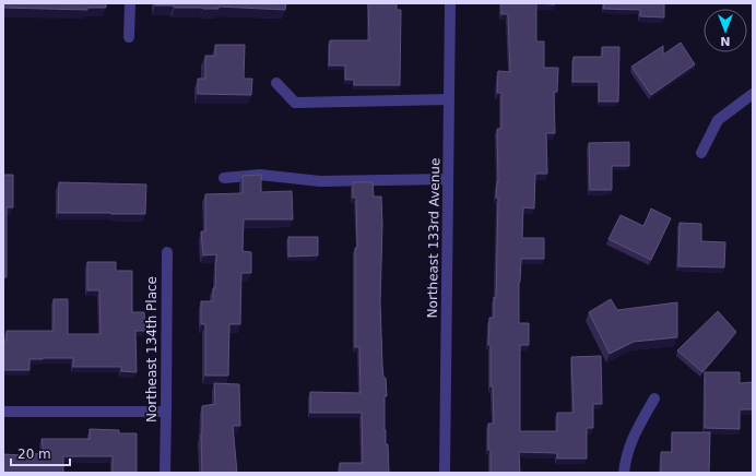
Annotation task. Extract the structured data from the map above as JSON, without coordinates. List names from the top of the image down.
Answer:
{
  "streets": {
    "street": ["Northeast 133rd Avenue", "Northeast 134th Place"]
  },
  "scale_bar": "20 m",
  "north": "bottom"
}
